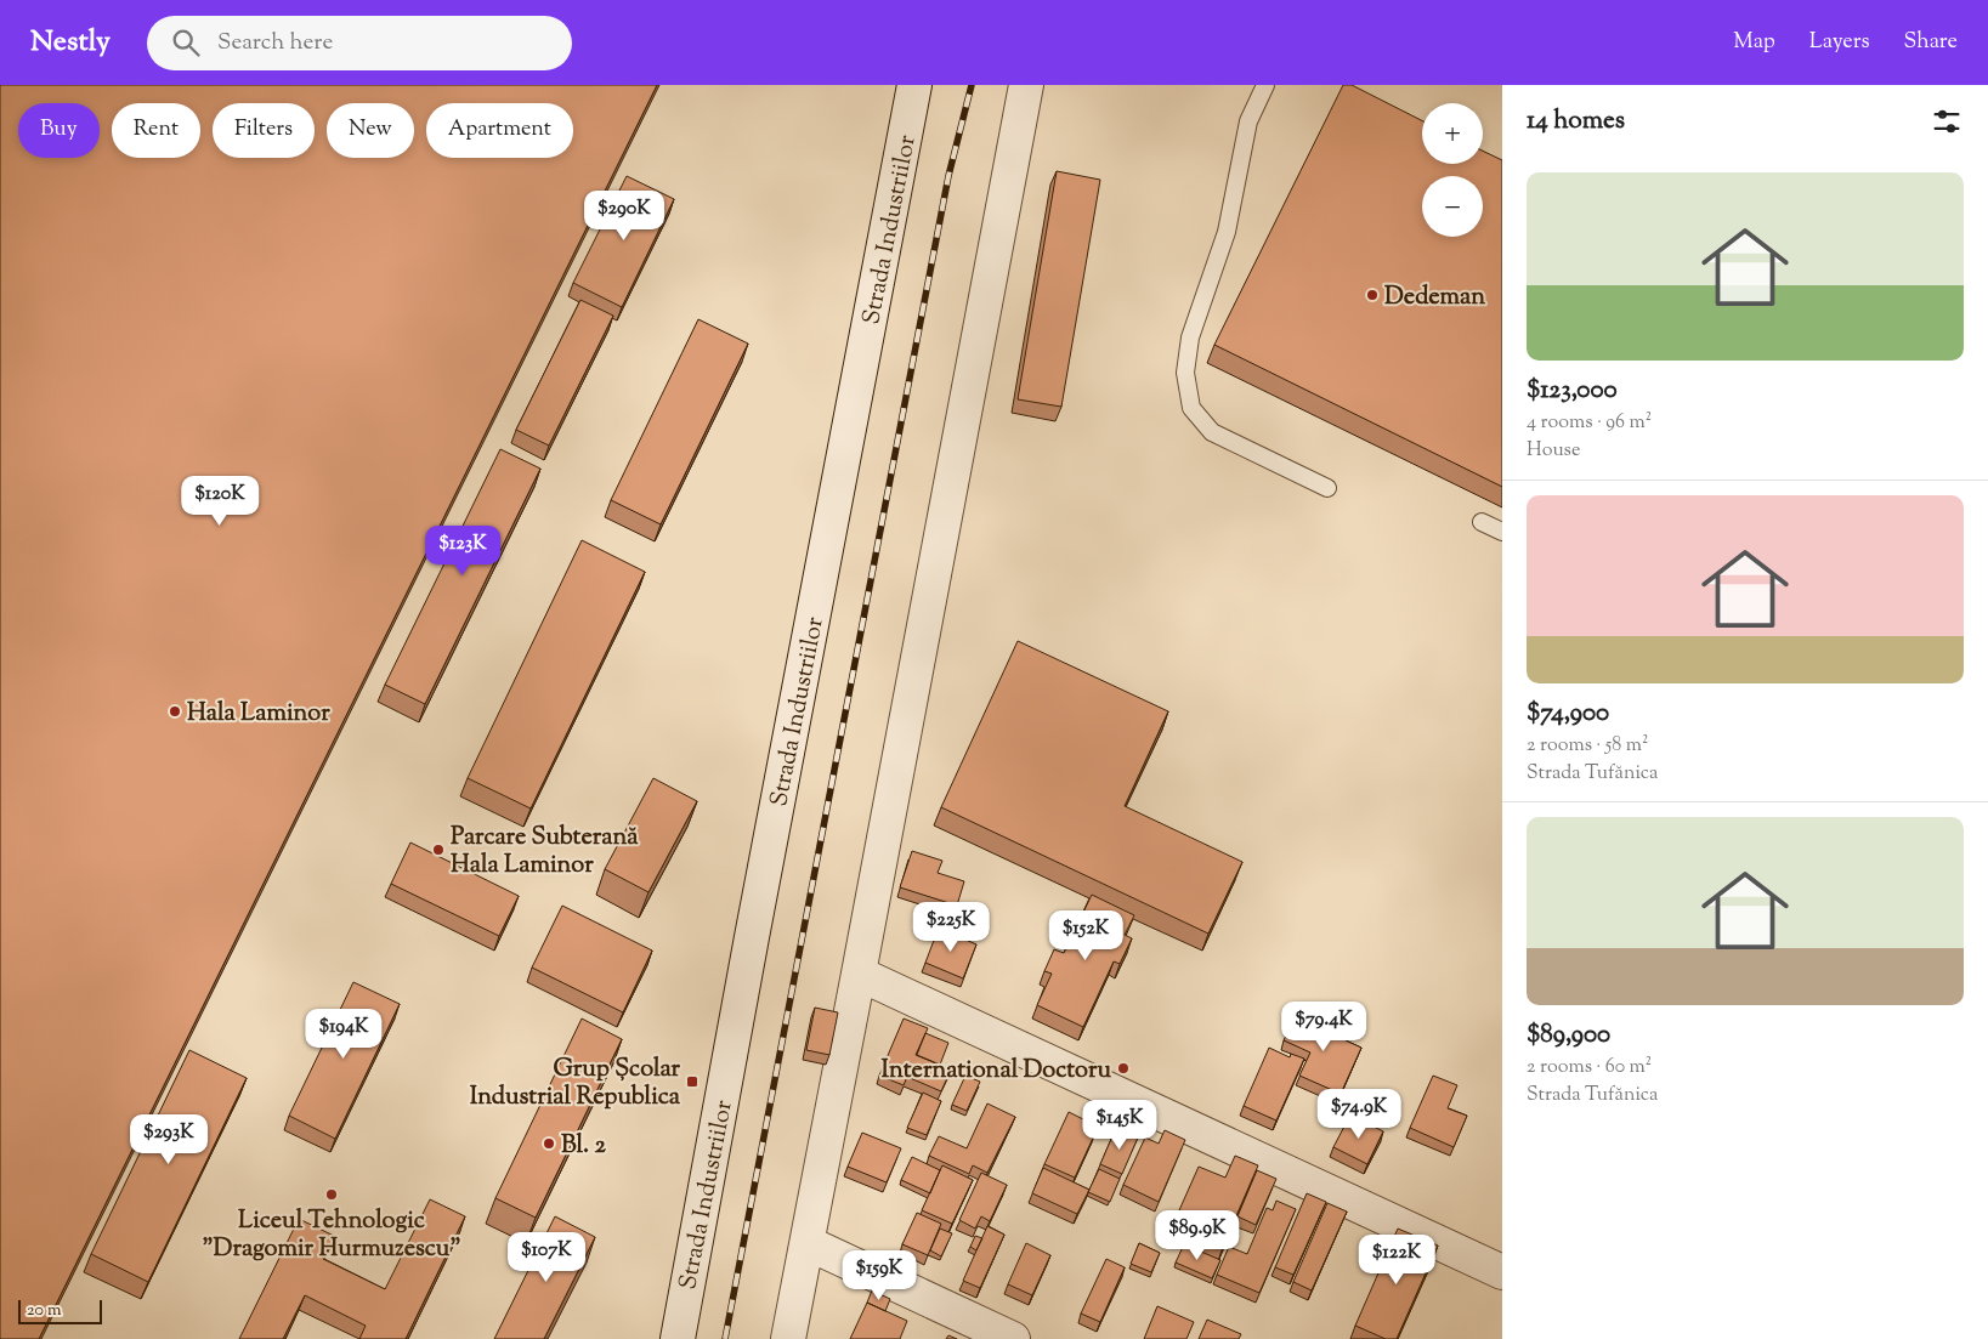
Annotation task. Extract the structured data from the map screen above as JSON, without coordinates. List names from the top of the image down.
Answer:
{
  "streets": {
    "street": ["Strada Industriilor"]
  },
  "places": {
    "other": [
      "Dedeman",
      "Hala Laminor",
      "Parcare Subterană Hala Laminor",
      "International Doctoru",
      "Bl. 2",
      "Liceul Tehnologic \"Dragomir Hurmuzescu\""
    ],
    "transit": ["Grup Școlar Industrial Republica"]
  },
  "scale_bar": "20 m",
  "page": {
    "header": "Nestly",
    "search": "Search here",
    "nav": ["Map", "Layers", "Share"],
    "heading": "14 homes",
    "map_buttons": ["+", "−"],
    "chip": [
      "Buy",
      "Rent",
      "Filters",
      "New",
      "Apartment"
    ],
    "list": [
      {
        "name": "$123,000",
        "note": "4 rooms · 96 m² · House"
      },
      {
        "name": "$74,900",
        "note": "2 rooms · 58 m² · Strada Tufănica"
      },
      {
        "name": "$89,900",
        "note": "2 rooms · 60 m² · Strada Tufănica"
      }
    ],
    "price": [
      "$290K",
      "$120K",
      "$123K",
      "$225K",
      "$152K",
      "$79.4K",
      "$194K",
      "$74.9K",
      "$145K",
      "$293K",
      "$89.9K",
      "$107K",
      "$122K",
      "$159K"
    ],
    "scale": "20 m"
  }
}
